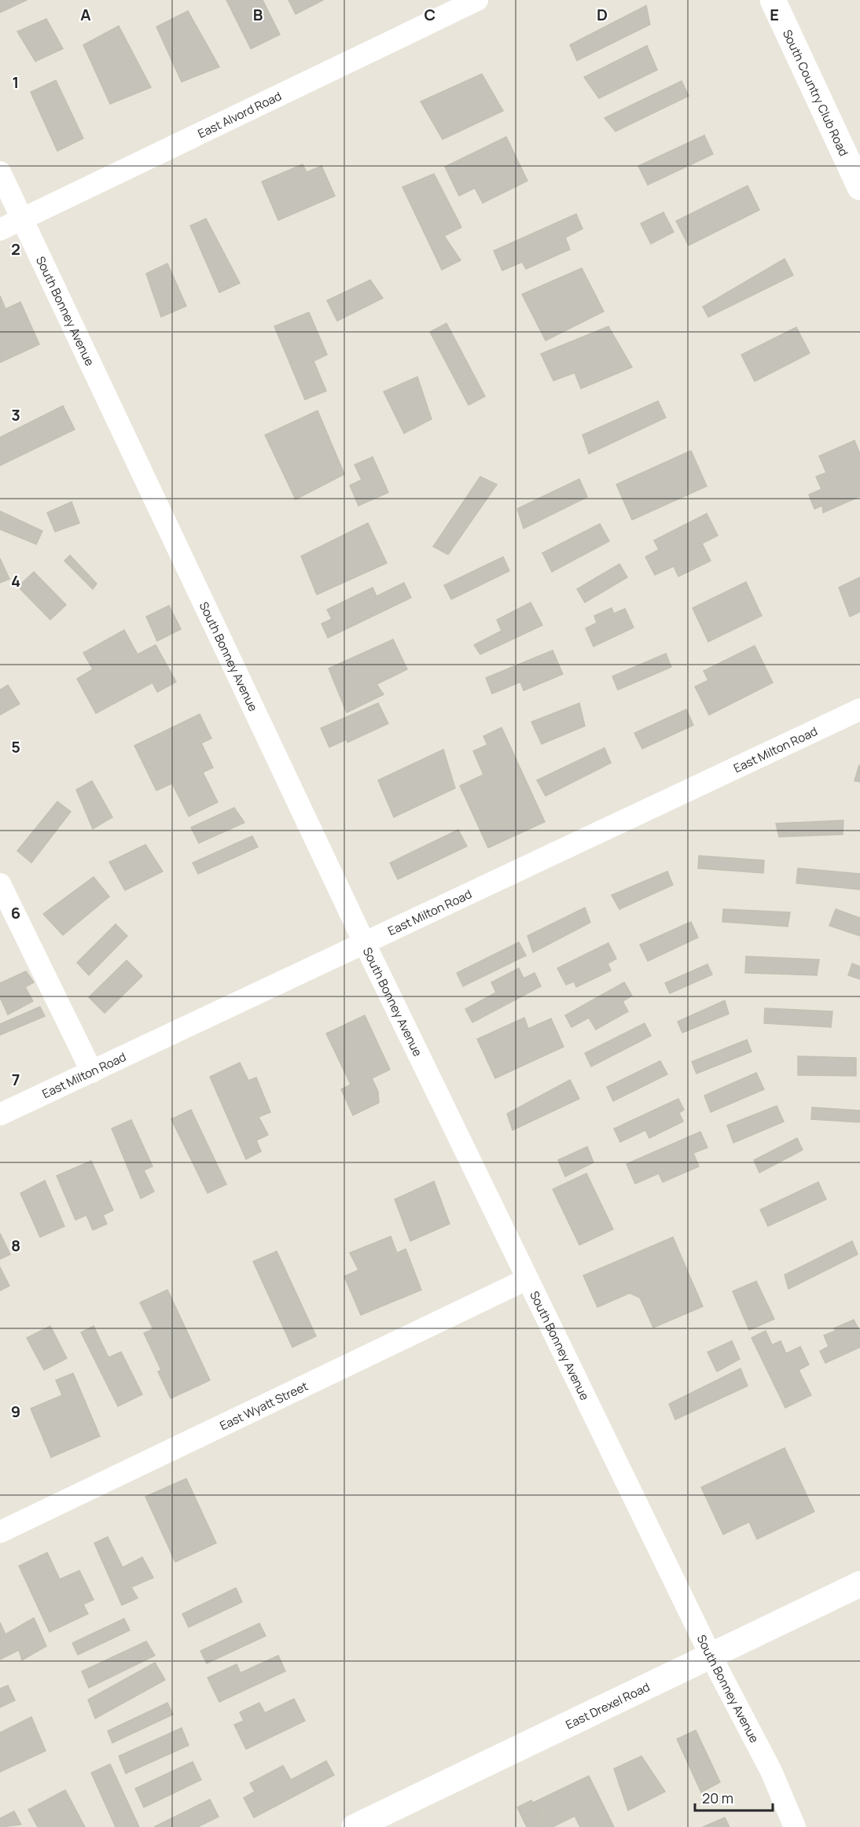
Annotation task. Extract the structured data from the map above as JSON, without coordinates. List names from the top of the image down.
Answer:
{
  "streets": {
    "street": [
      "South Country Club Road",
      "East Alvord Road",
      "South Bonney Avenue",
      "East Milton Road",
      "East Wyatt Street",
      "East Drexel Road"
    ]
  },
  "crossings": [
    ["East Alvord Road", "South Bonney Avenue"],
    ["South Bonney Avenue", "East Milton Road"],
    ["South Bonney Avenue", "East Wyatt Street"],
    ["South Bonney Avenue", "East Drexel Road"]
  ],
  "scale_bar": "20 m",
  "grid": {
    "columns": [
      "A",
      "B",
      "C",
      "D",
      "E"
    ],
    "rows": [
      "1",
      "2",
      "3",
      "4",
      "5",
      "6",
      "7",
      "8",
      "9"
    ]
  }
}
